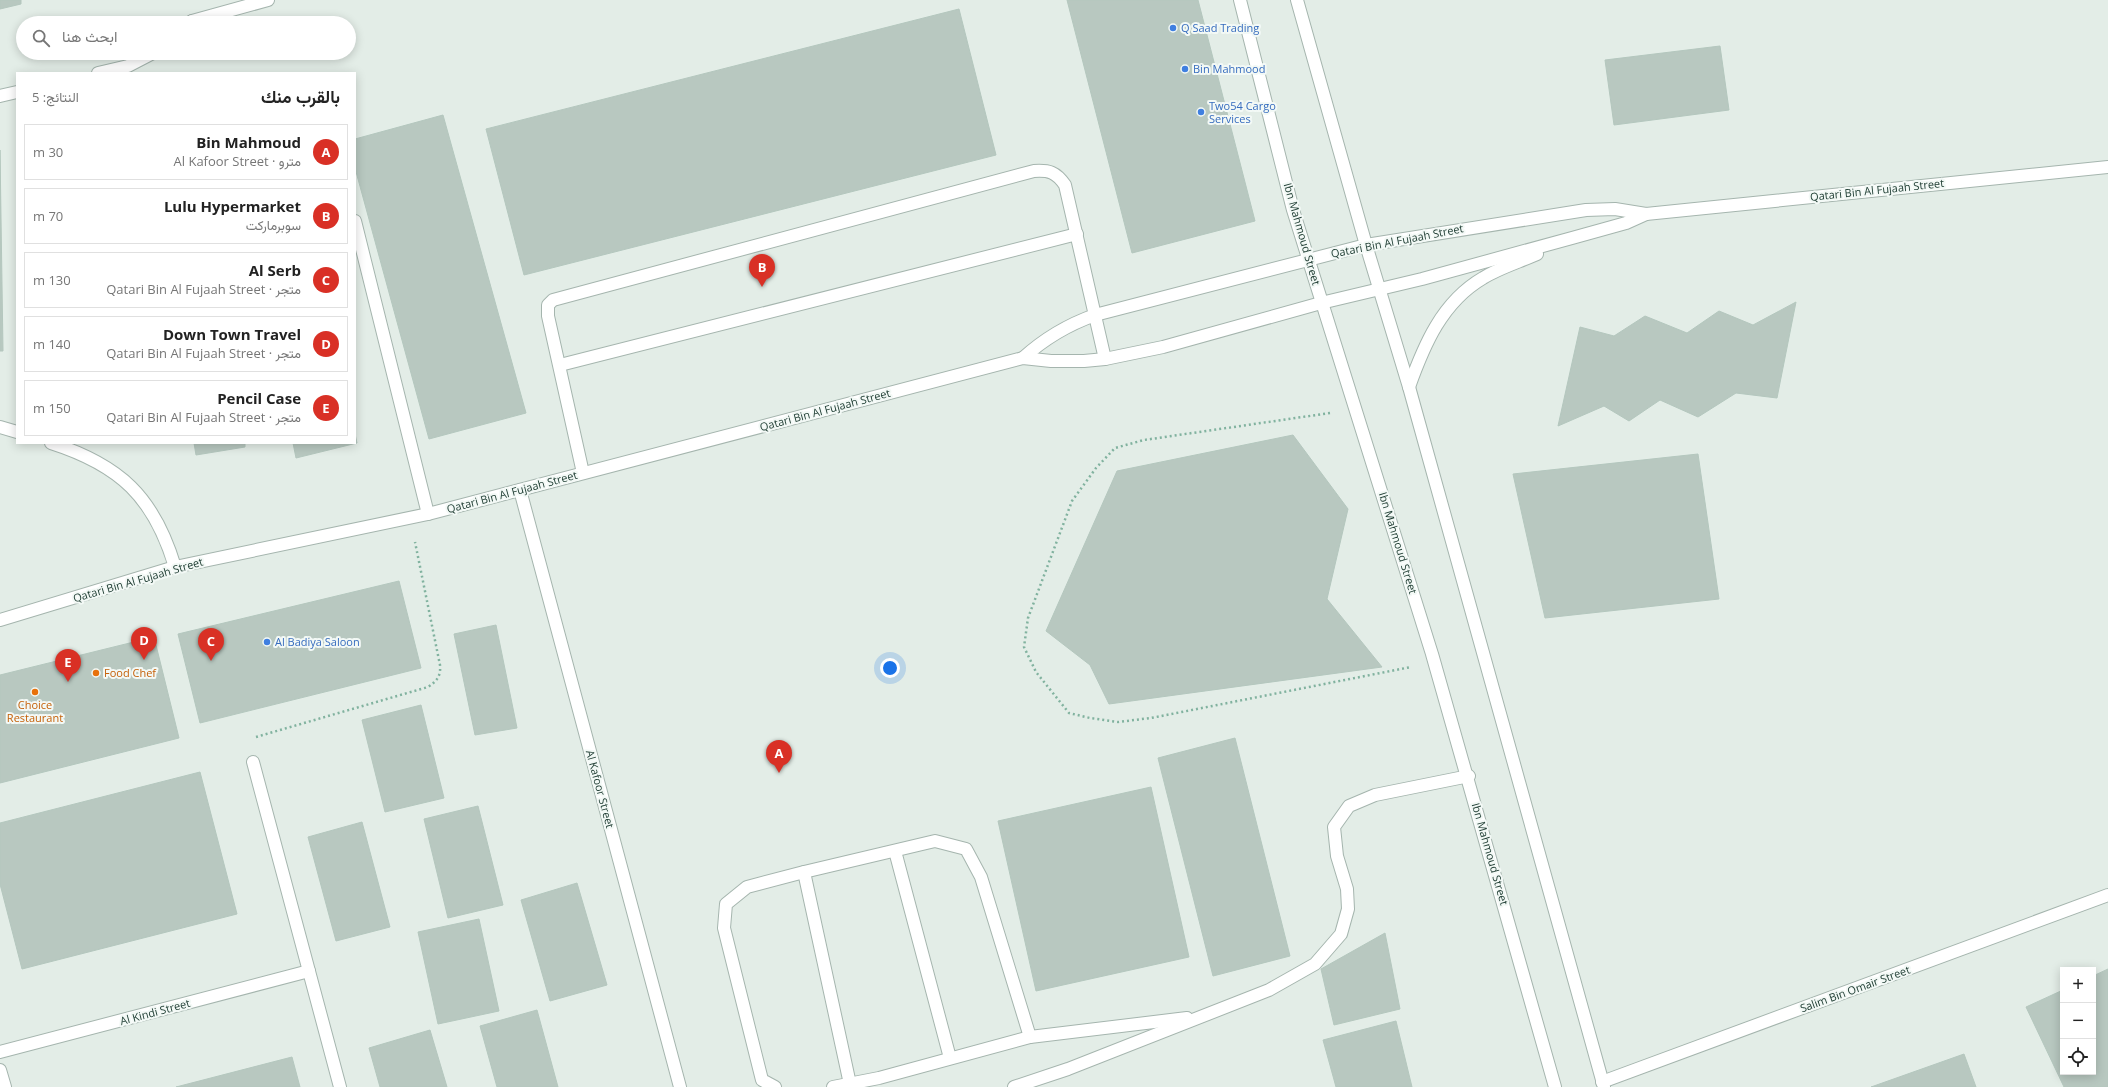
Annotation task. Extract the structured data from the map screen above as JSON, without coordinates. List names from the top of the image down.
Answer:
{
  "streets": {
    "street": [
      "Qatari Bin Al Fujaah Street",
      "Ibn Mahmoud Street",
      "Al Kafoor Street",
      "Salim Bin Omair Street",
      "Al Kindi Street"
    ]
  },
  "crossings": [
    ["Qatari Bin Al Fujaah Street", "Ibn Mahmoud Street"],
    ["Qatari Bin Al Fujaah Street", "Al Kafoor Street"]
  ],
  "places": [
    "Q Saad Trading",
    "Bin Mahmood",
    "Two54 Cargo Services",
    "Al Badiya Saloon",
    "Food Chef",
    "Choice Restaurant"
  ],
  "page": {
    "search": "ابحث هنا",
    "heading": ["بالقرب منك", "النتائج: 5"],
    "list": [
      {
        "mark": "A",
        "name": "Bin Mahmoud",
        "note": "مترو · Al Kafoor Street",
        "value": "30 m"
      },
      {
        "mark": "B",
        "name": "Lulu Hypermarket",
        "note": "سوبرماركت",
        "value": "70 m"
      },
      {
        "mark": "C",
        "name": "Al Serb",
        "note": "متجر · Qatari Bin Al Fujaah Street",
        "value": "130 m"
      },
      {
        "mark": "D",
        "name": "Down Town Travel",
        "note": "متجر · Qatari Bin Al Fujaah Street",
        "value": "140 m"
      },
      {
        "mark": "E",
        "name": "Pencil Case",
        "note": "متجر · Qatari Bin Al Fujaah Street",
        "value": "150 m"
      }
    ],
    "pins": [
      "B",
      "D",
      "C",
      "E",
      "A"
    ],
    "map_buttons": ["+", "−"]
  }
}
